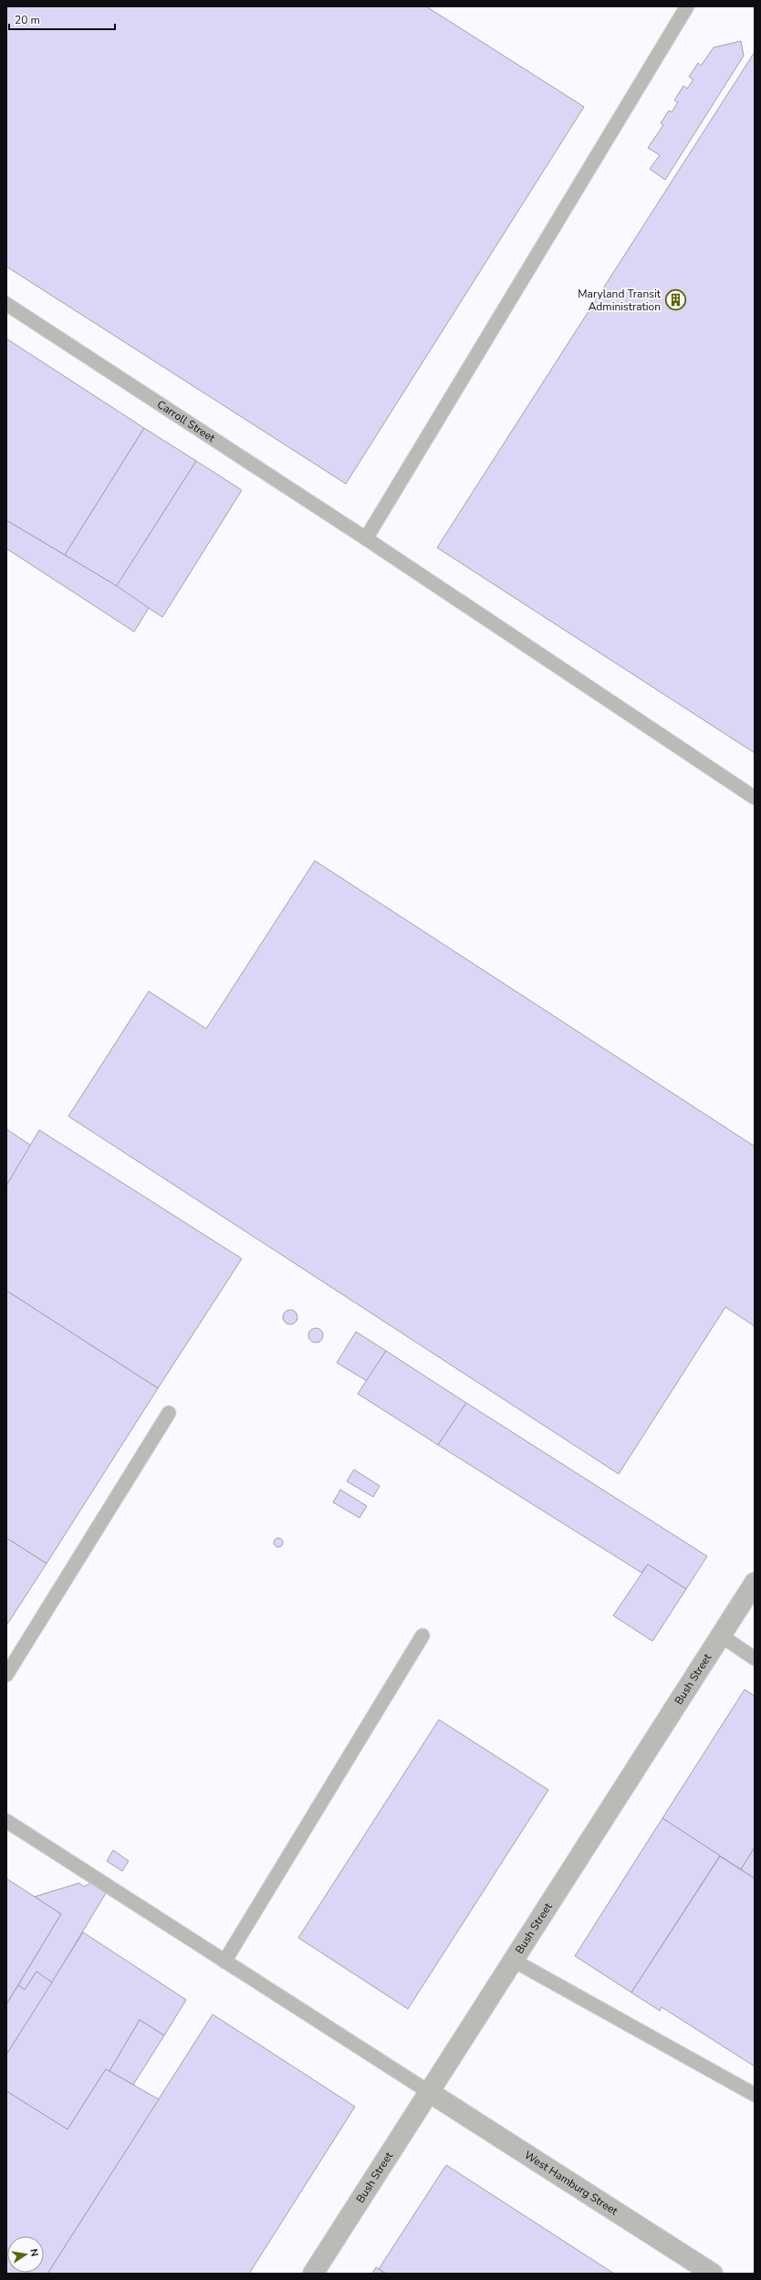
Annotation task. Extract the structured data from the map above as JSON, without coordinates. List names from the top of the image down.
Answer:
{
  "streets": {
    "street": ["Bush Street", "West Hamburg Street"],
    "lane": ["Carroll Street"]
  },
  "crossings": [
    ["Bush Street", "West Hamburg Street"]
  ],
  "places": {
    "building": ["Maryland Transit Administration"]
  },
  "scale_bar": "20 m",
  "north": "right"
}
